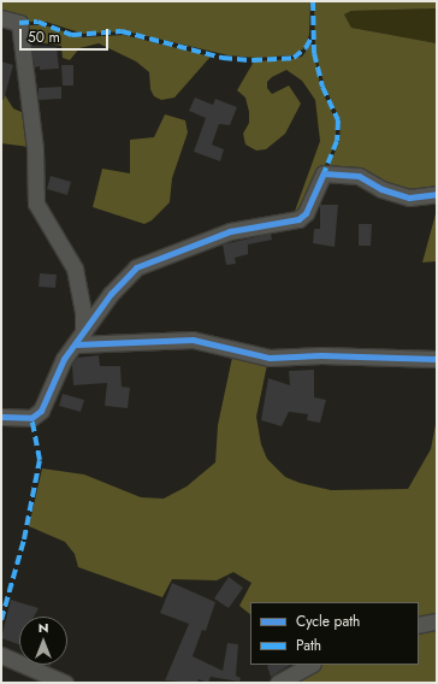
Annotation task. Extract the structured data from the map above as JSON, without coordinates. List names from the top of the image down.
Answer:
{
  "legend": ["Cycle path", "Path"],
  "scale_bar": "50 m",
  "north": "top"
}
